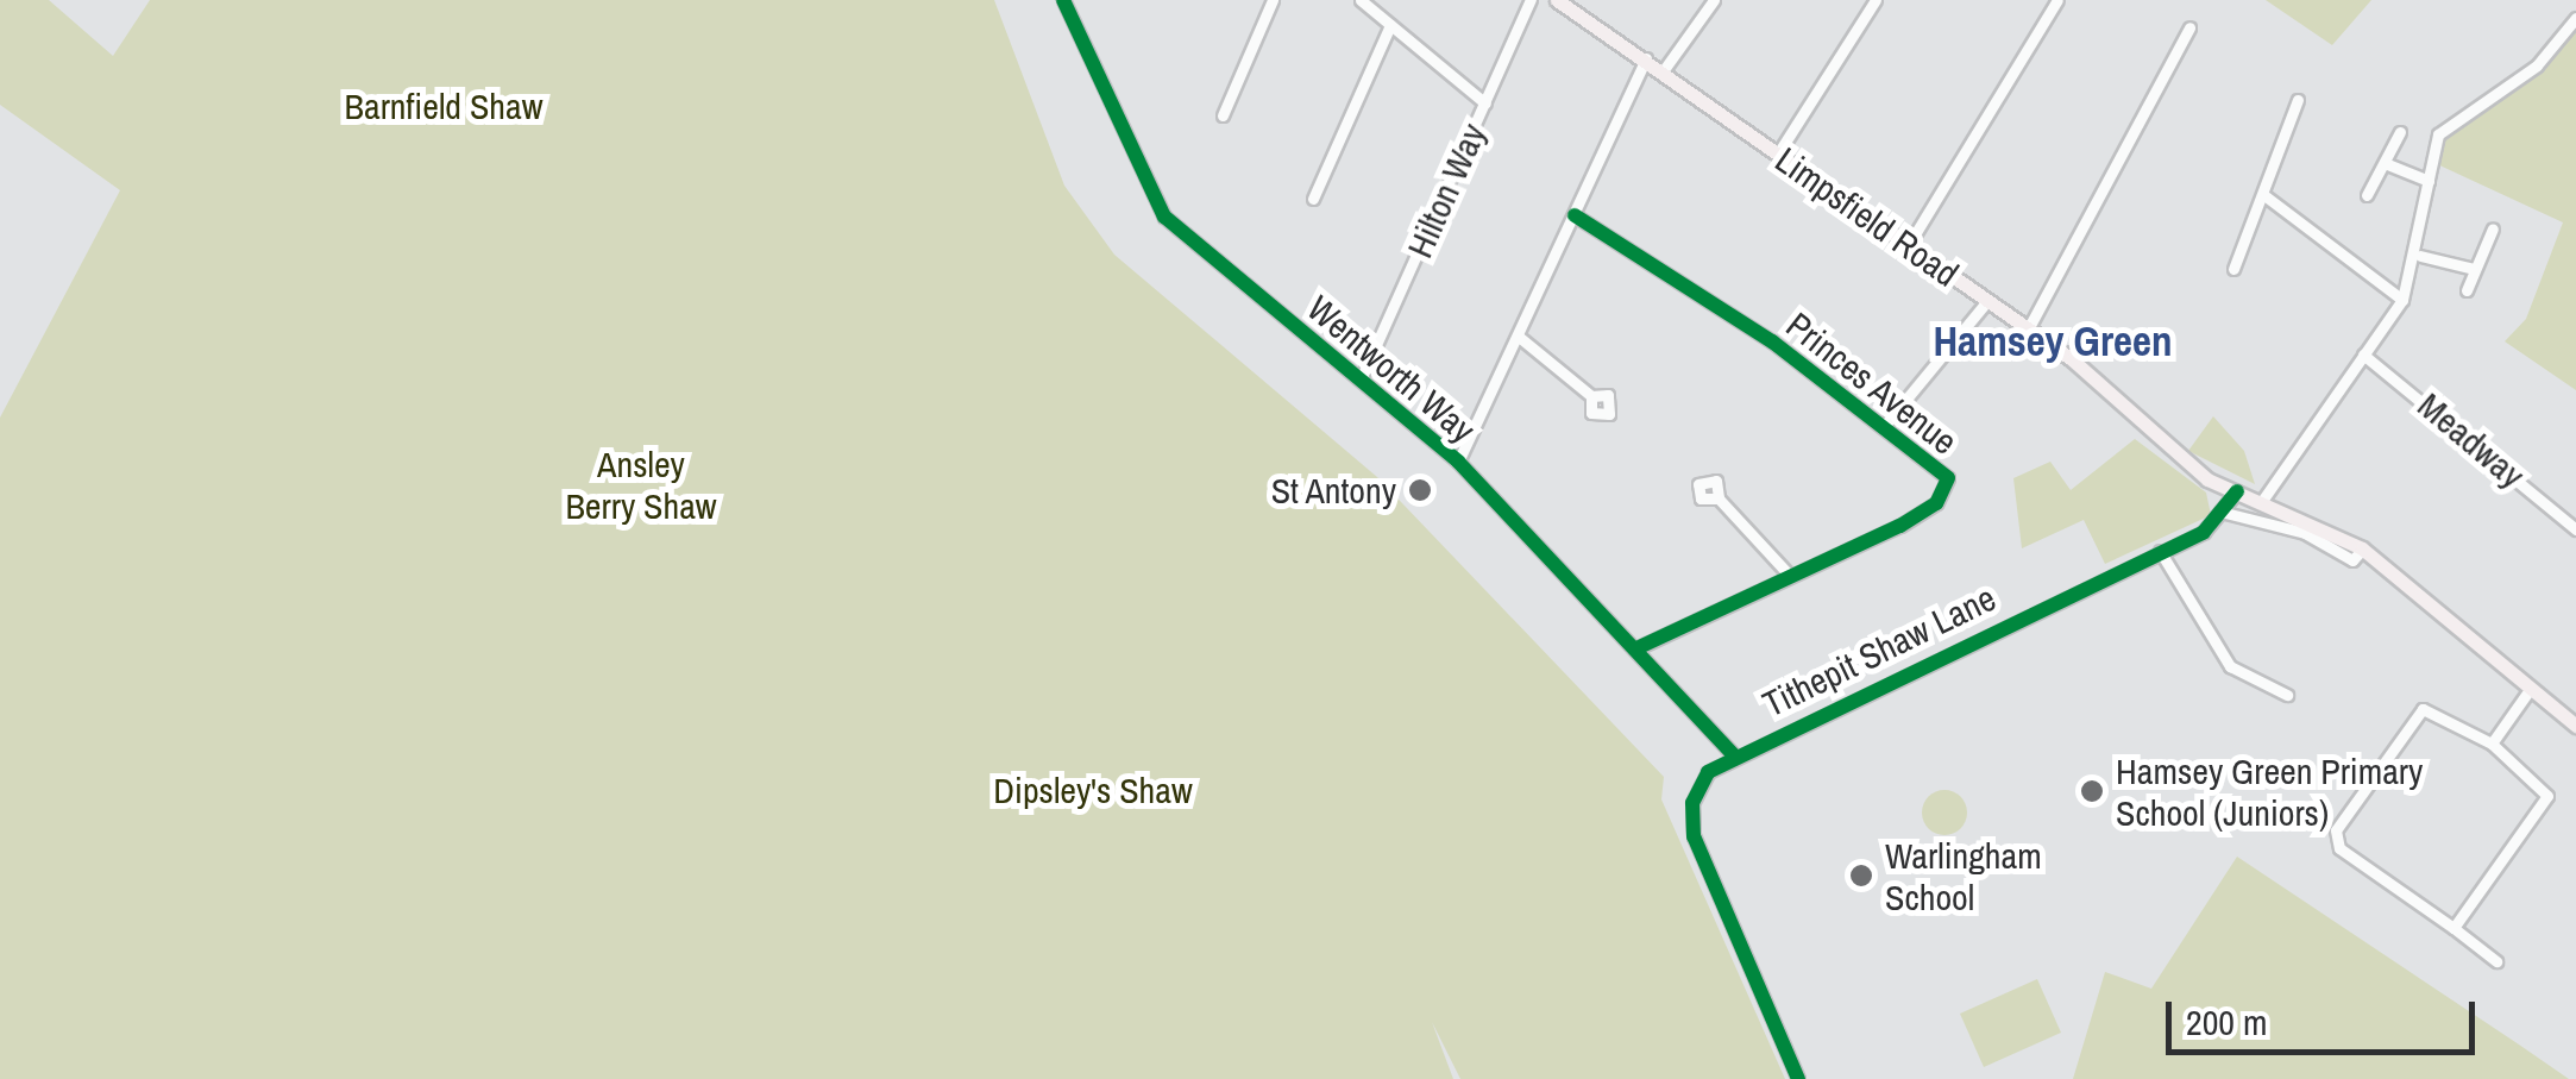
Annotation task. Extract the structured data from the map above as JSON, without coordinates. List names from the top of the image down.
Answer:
{
  "streets": {
    "main road": ["Limpsfield Road"],
    "street": [
      "Hilton Way",
      "Wentworth Way",
      "Princes Avenue",
      "Meadway",
      "Tithepit Shaw Lane"
    ]
  },
  "crossings": [
    ["Hilton Way", "Wentworth Way"],
    ["Limpsfield Road", "Tithepit Shaw Lane"],
    ["Wentworth Way", "Princes Avenue"],
    ["Wentworth Way", "Tithepit Shaw Lane"]
  ],
  "districts": ["Hamsey Green"],
  "parks": ["Barnfield Shaw", "Ansley Berry Shaw", "Dipsley's Shaw"],
  "places": ["St Antony", "Hamsey Green Primary School (Juniors)", "Warlingham School"],
  "scale_bar": "200 m"
}
